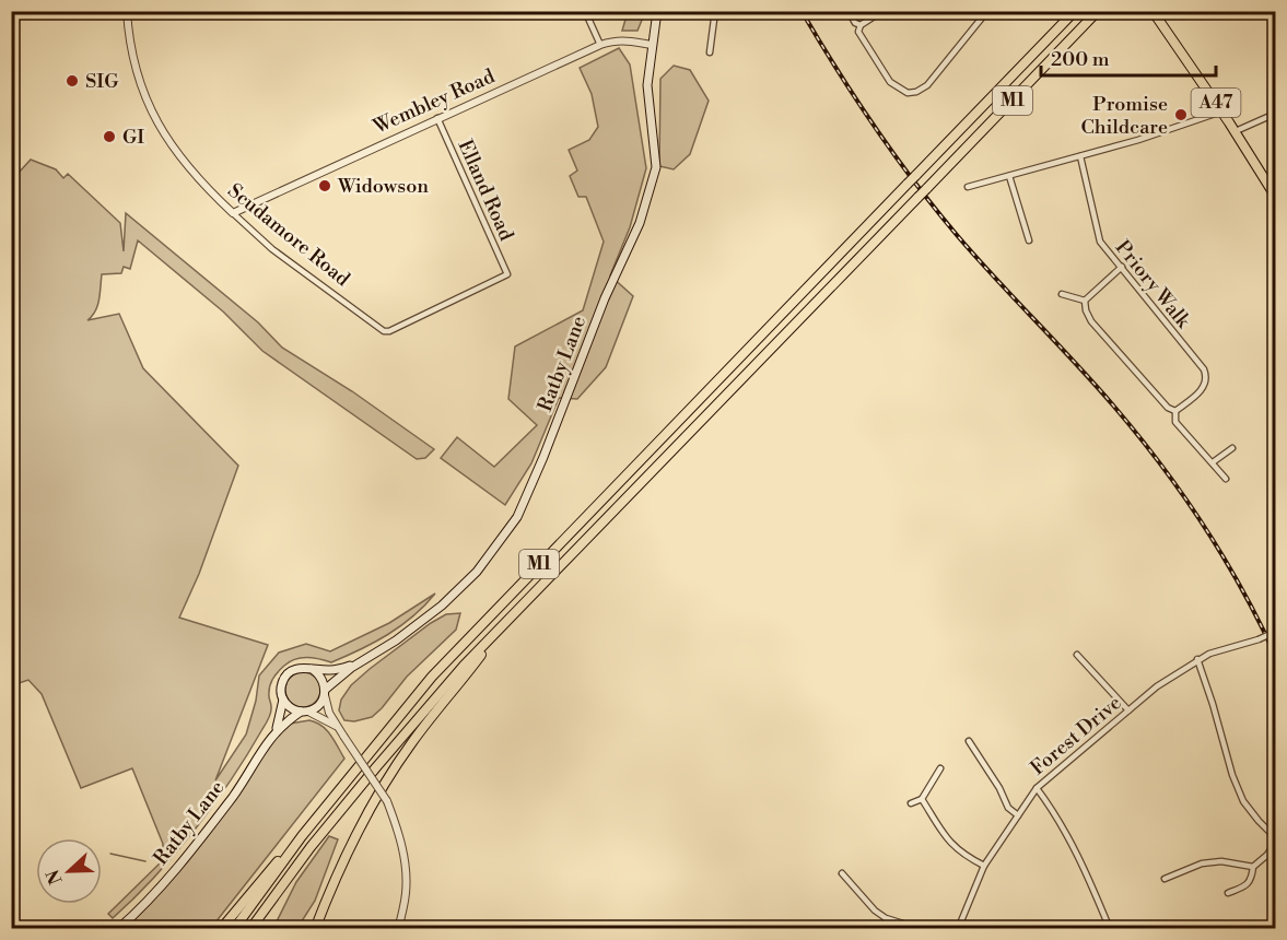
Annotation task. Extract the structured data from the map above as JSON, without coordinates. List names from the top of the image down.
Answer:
{
  "streets": {
    "highway": ["M1"],
    "main road": ["A47", "Ratby Lane"],
    "street": [
      "Wembley Road",
      "Elland Road",
      "Scudamore Road",
      "Priory Walk",
      "Forest Drive"
    ]
  },
  "crossings": [
    ["Wembley Road", "Elland Road"],
    ["Wembley Road", "Scudamore Road"],
    ["Wembley Road", "Ratby Lane"],
    ["Elland Road", "Scudamore Road"]
  ],
  "places": [
    "SIG",
    "Promise Childcare",
    "GI",
    "Widowson"
  ],
  "scale_bar": "200 m",
  "north": "left"
}
